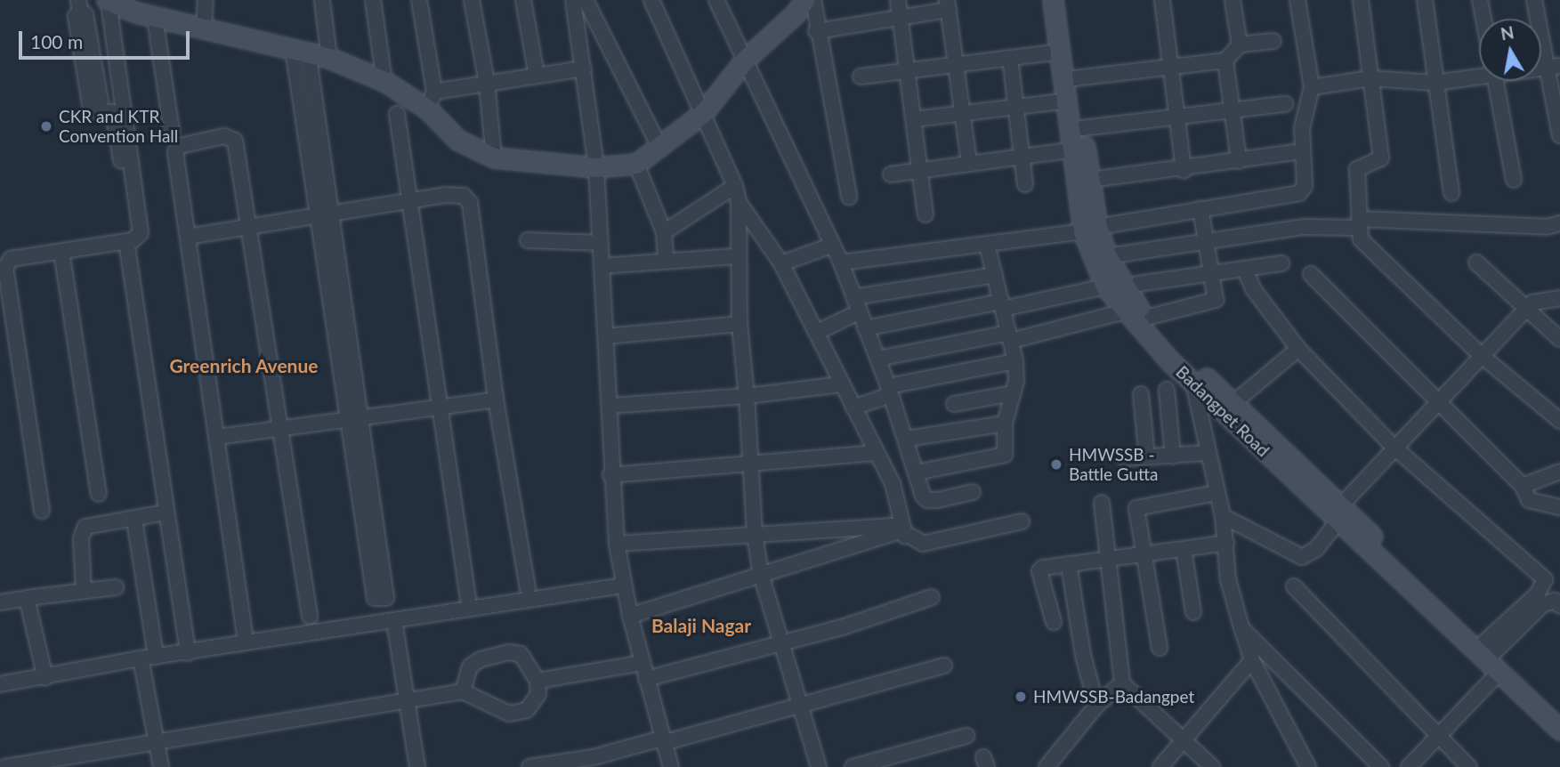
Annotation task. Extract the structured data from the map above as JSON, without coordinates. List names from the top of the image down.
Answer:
{
  "streets": {
    "main road": ["Badangpet Road"]
  },
  "districts": ["Greenrich Avenue", "Balaji Nagar"],
  "places": ["CKR and KTR Convention Hall", "HMWSSB - Battle Gutta", "HMWSSB-Badangpet"],
  "scale_bar": "100 m",
  "north": "top"
}
